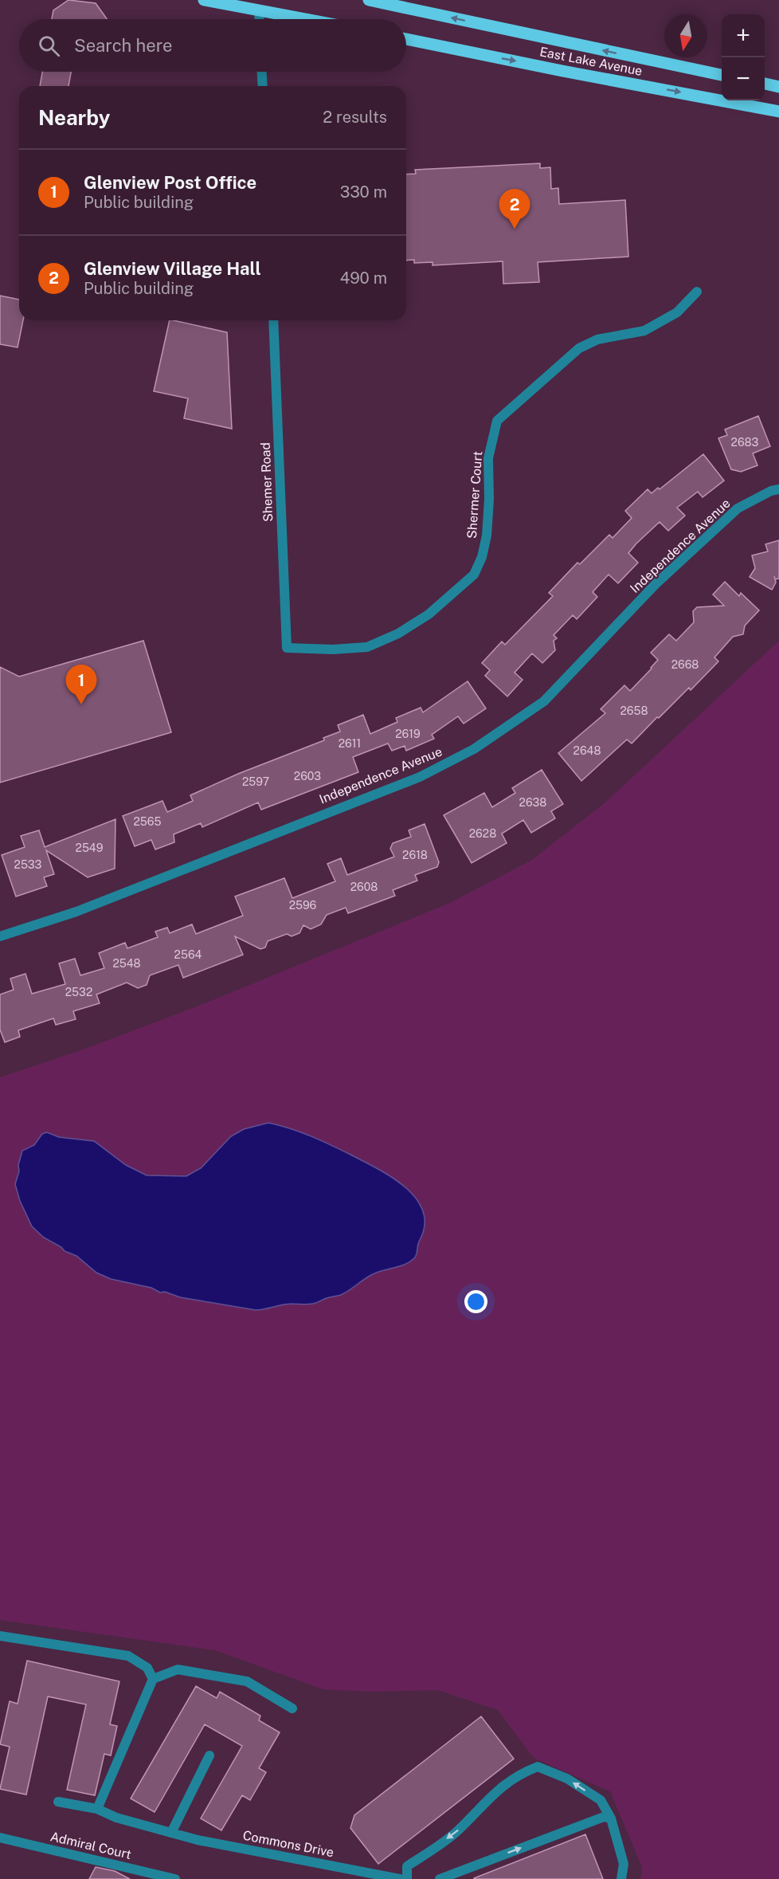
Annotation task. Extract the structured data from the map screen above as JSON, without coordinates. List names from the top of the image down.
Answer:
{
  "streets": {
    "main road": ["East Lake Avenue"],
    "street": [
      "Shemer Road",
      "Shermer Court",
      "Independence Avenue",
      "Commons Drive",
      "Admiral Court"
    ]
  },
  "crossings": [
    ["Shemer Road", "Shermer Court"]
  ],
  "house_numbers": [
    "2683",
    "2668",
    "2658",
    "2619",
    "2611",
    "2648",
    "2603",
    "2597",
    "2638",
    "2565",
    "2628",
    "2549",
    "2618",
    "2533",
    "2608",
    "2596",
    "2564",
    "2548",
    "2532"
  ],
  "north": "bottom",
  "page": {
    "map_buttons": ["+", "−"],
    "search": "Search here",
    "heading": ["Nearby", "2 results"],
    "list": [
      {
        "mark": "1",
        "name": "Glenview Post Office",
        "note": "Public building",
        "value": "330 m"
      },
      {
        "mark": "2",
        "name": "Glenview Village Hall",
        "note": "Public building",
        "value": "490 m"
      }
    ],
    "pins": ["2", "1"]
  }
}
